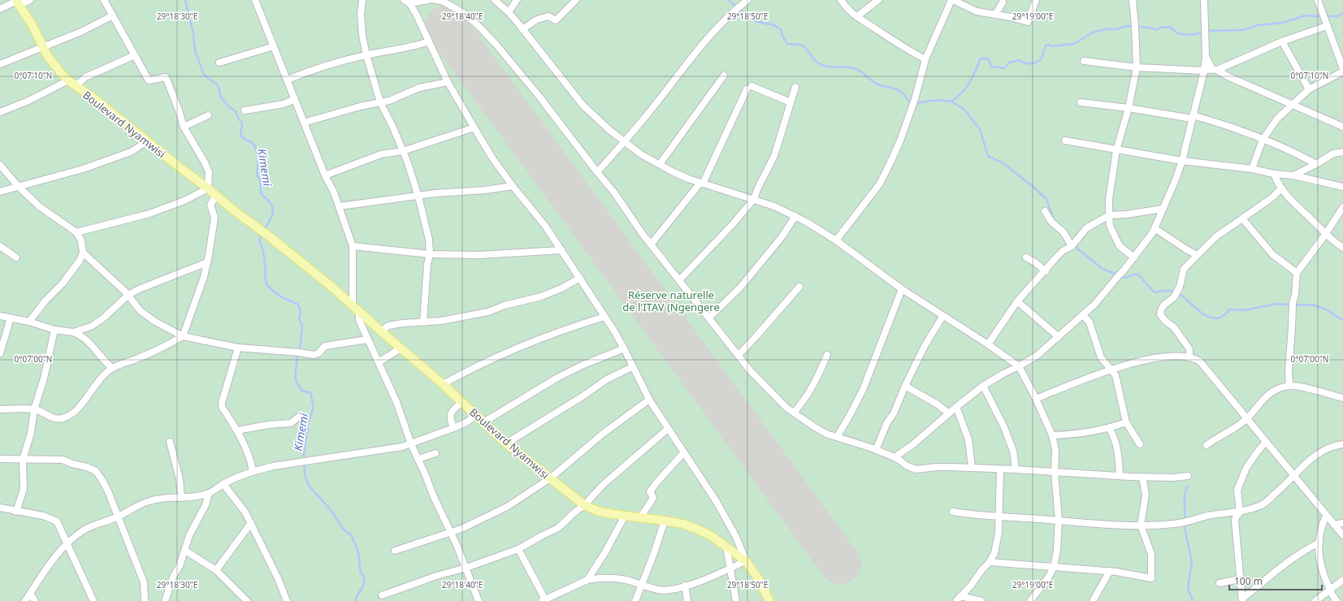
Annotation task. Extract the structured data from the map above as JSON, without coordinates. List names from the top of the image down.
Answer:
{
  "streets": {
    "main road": ["Boulevard Nyamwisi"]
  },
  "water": ["Kimemi"],
  "parks": ["Réserve naturelle de l'ITAV (Ngengere"],
  "scale_bar": "100 m",
  "coordinates": [
    "29°18'30\"E",
    "29°18'40\"E",
    "29°18'50\"E",
    "29°19'00\"E",
    "0°07'10\"N",
    "0°07'00\"N"
  ]
}
